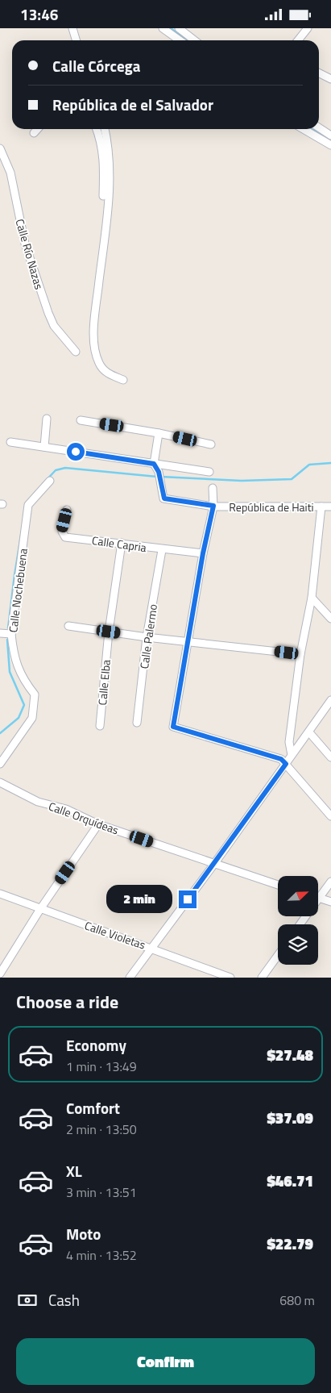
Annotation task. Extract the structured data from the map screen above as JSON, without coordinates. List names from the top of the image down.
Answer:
{
  "streets": {
    "street": [
      "Calle Río Nazas",
      "República de Haiti",
      "Calle Capria",
      "Calle Nochebuena",
      "Calle Palermo",
      "Calle Elba",
      "Calle Orquídeas",
      "Calle Violetas"
    ]
  },
  "crossings": [
    ["Calle Capria", "Calle Palermo"],
    ["Calle Capria", "Calle Elba"]
  ],
  "north": "top right",
  "page": {
    "status": "13:46",
    "banner": ["Calle Córcega", "República de el Salvador"],
    "bubble": "2 min",
    "heading": "Choose a ride",
    "list": [
      {
        "name": "Economy",
        "note": "1 min · 13:49",
        "value": "$27.48"
      },
      {
        "name": "Comfort",
        "note": "2 min · 13:50",
        "value": "$37.09"
      },
      {
        "name": "XL",
        "note": "3 min · 13:51",
        "value": "$46.71"
      },
      {
        "name": "Moto",
        "note": "4 min · 13:52",
        "value": "$22.79"
      }
    ],
    "pay": ["Cash", "680 m"],
    "buttons": "Confirm"
  }
}
